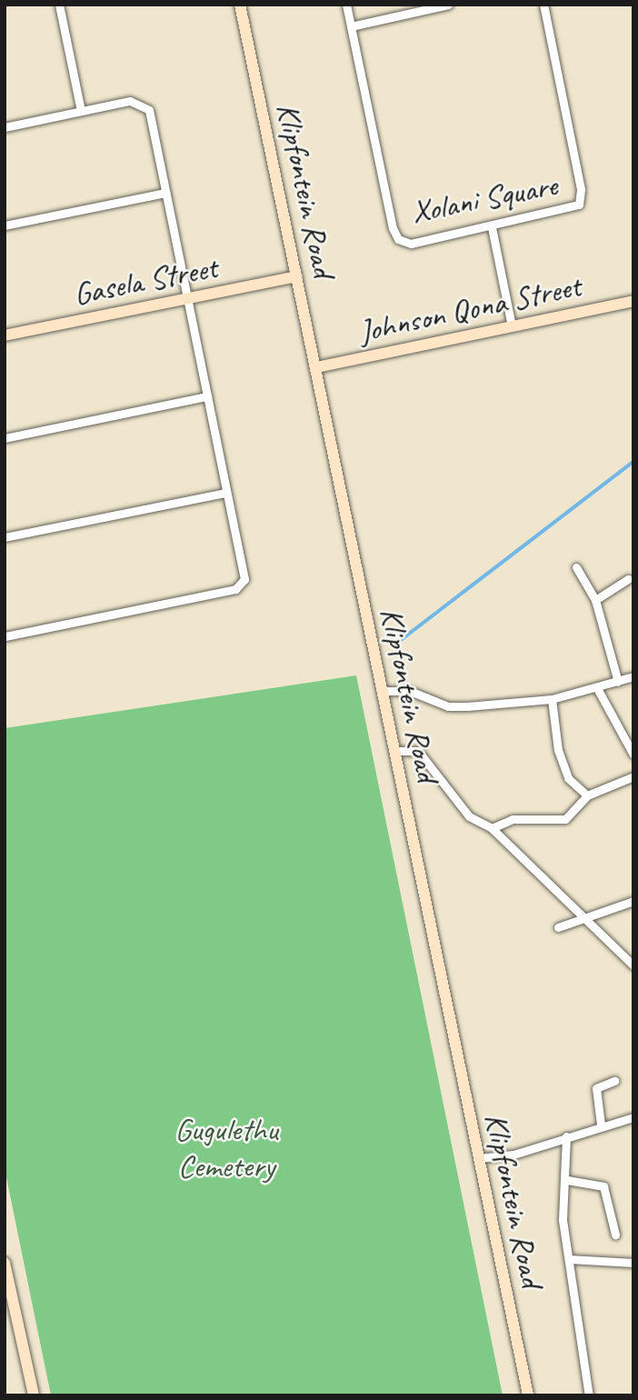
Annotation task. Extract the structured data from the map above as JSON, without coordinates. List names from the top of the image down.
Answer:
{
  "streets": {
    "main road": ["Klipfontein Road", "Gasela Street", "Johnson Qona Street"],
    "street": ["Xolani Square"]
  },
  "crossings": [
    ["Klipfontein Road", "Gasela Street"],
    ["Klipfontein Road", "Johnson Qona Street"]
  ],
  "parks": ["Gugulethu Cemetery"]
}
